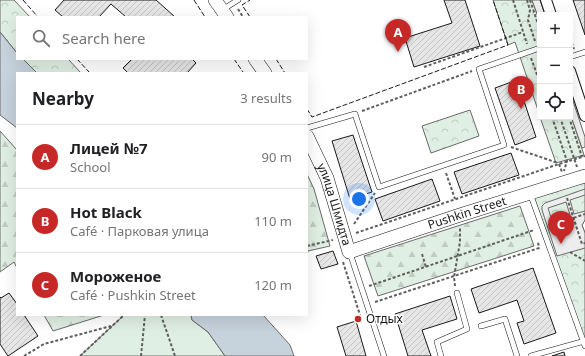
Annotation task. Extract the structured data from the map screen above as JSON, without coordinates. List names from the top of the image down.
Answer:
{
  "streets": {
    "street": ["улица Шмидта", "Pushkin Street"]
  },
  "crossings": [
    ["улица Шмидта", "Pushkin Street"]
  ],
  "places": ["Отдых"],
  "page": {
    "map_buttons": ["+", "−"],
    "search": "Search here",
    "pins": ["A", "B", "C"],
    "heading": ["Nearby", "3 results"],
    "list": [
      {
        "mark": "A",
        "name": "Лицей №7",
        "note": "School",
        "value": "90 m"
      },
      {
        "mark": "B",
        "name": "Hot Black",
        "note": "Café · Парковая улица",
        "value": "110 m"
      },
      {
        "mark": "C",
        "name": "Мороженое",
        "note": "Café · Pushkin Street",
        "value": "120 m"
      }
    ]
  }
}
